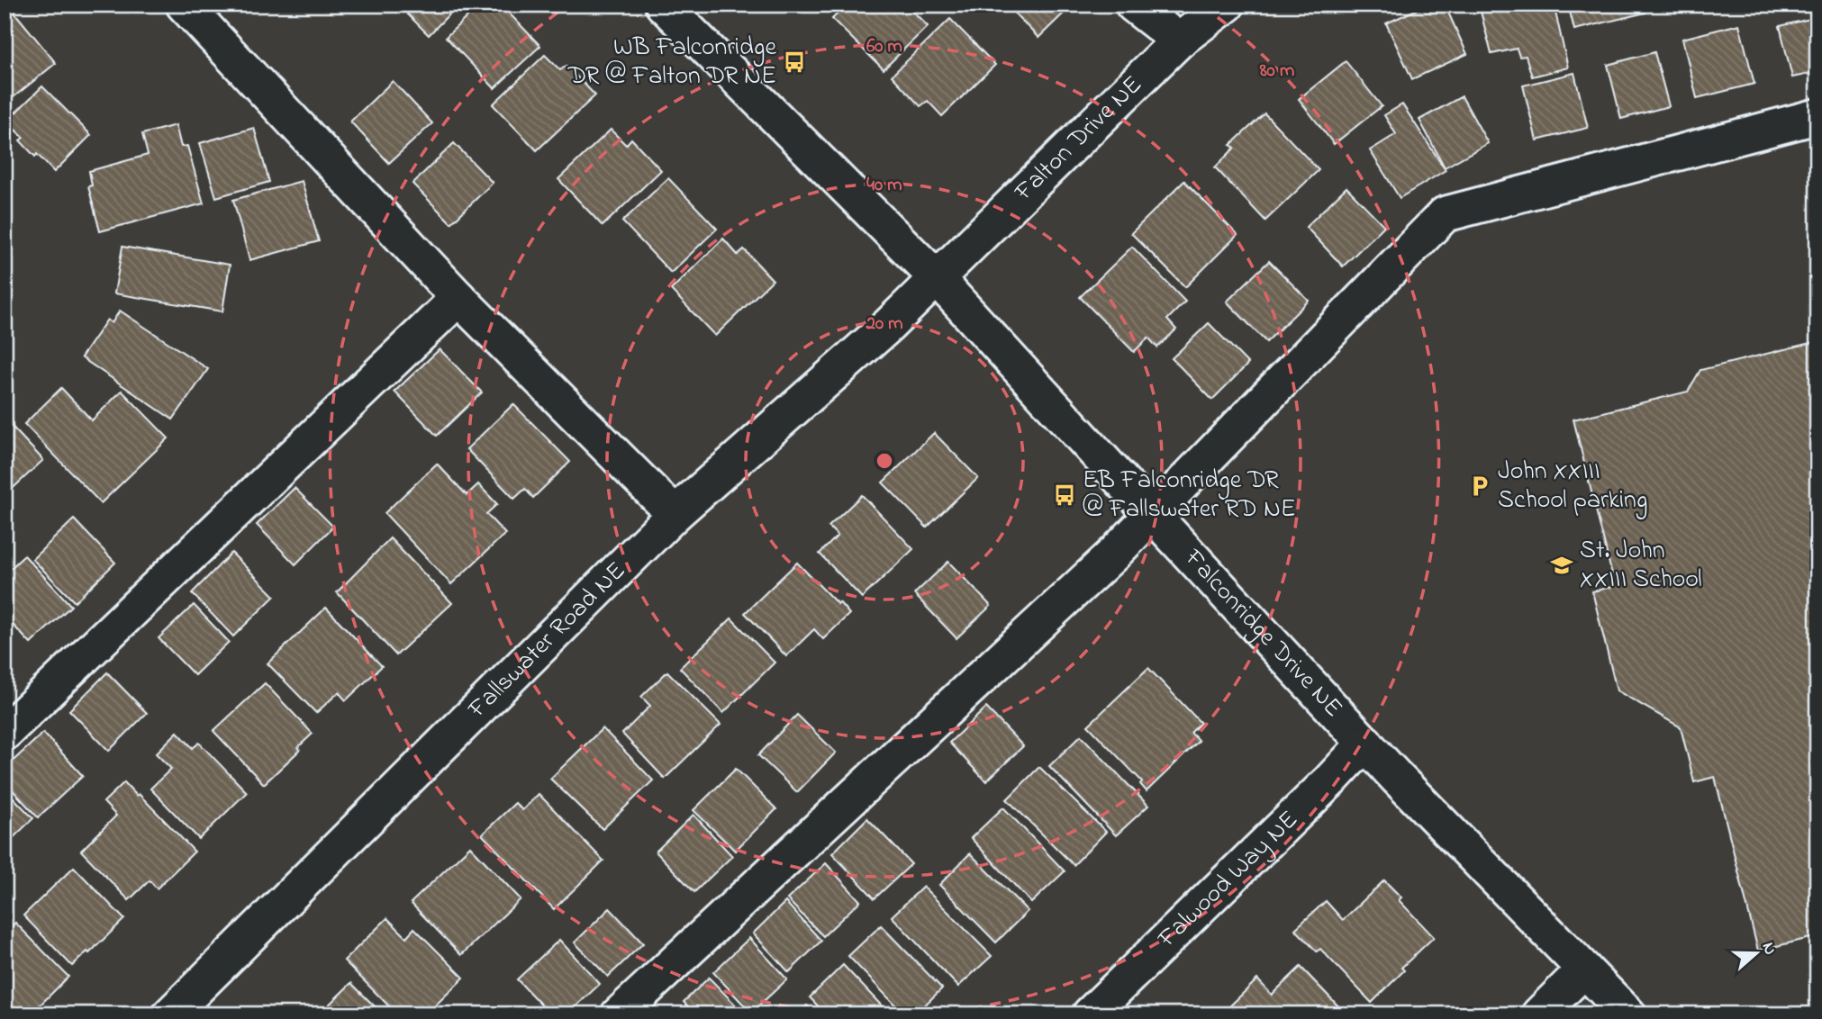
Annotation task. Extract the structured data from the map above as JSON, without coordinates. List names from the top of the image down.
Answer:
{
  "streets": {
    "street": [
      "Falton Drive NE",
      "Falconridge Drive NE",
      "Fallswater Road NE",
      "Falwood Way NE"
    ]
  },
  "crossings": [
    ["Falton Drive NE", "Falconridge Drive NE"],
    ["Falton Drive NE", "Fallswater Road NE"],
    ["Falconridge Drive NE", "Fallswater Road NE"],
    ["Falconridge Drive NE", "Falwood Way NE"]
  ],
  "places": {
    "bus stop": ["WB Falconridge DR @ Falton DR NE", "EB Falconridge DR @ Fallswater RD NE"],
    "parking": ["John XXIII School parking"],
    "school or university": ["St. John XXIII School"]
  },
  "north": "right",
  "rings": [
    "60 m",
    "80 m",
    "40 m",
    "20 m"
  ]
}
